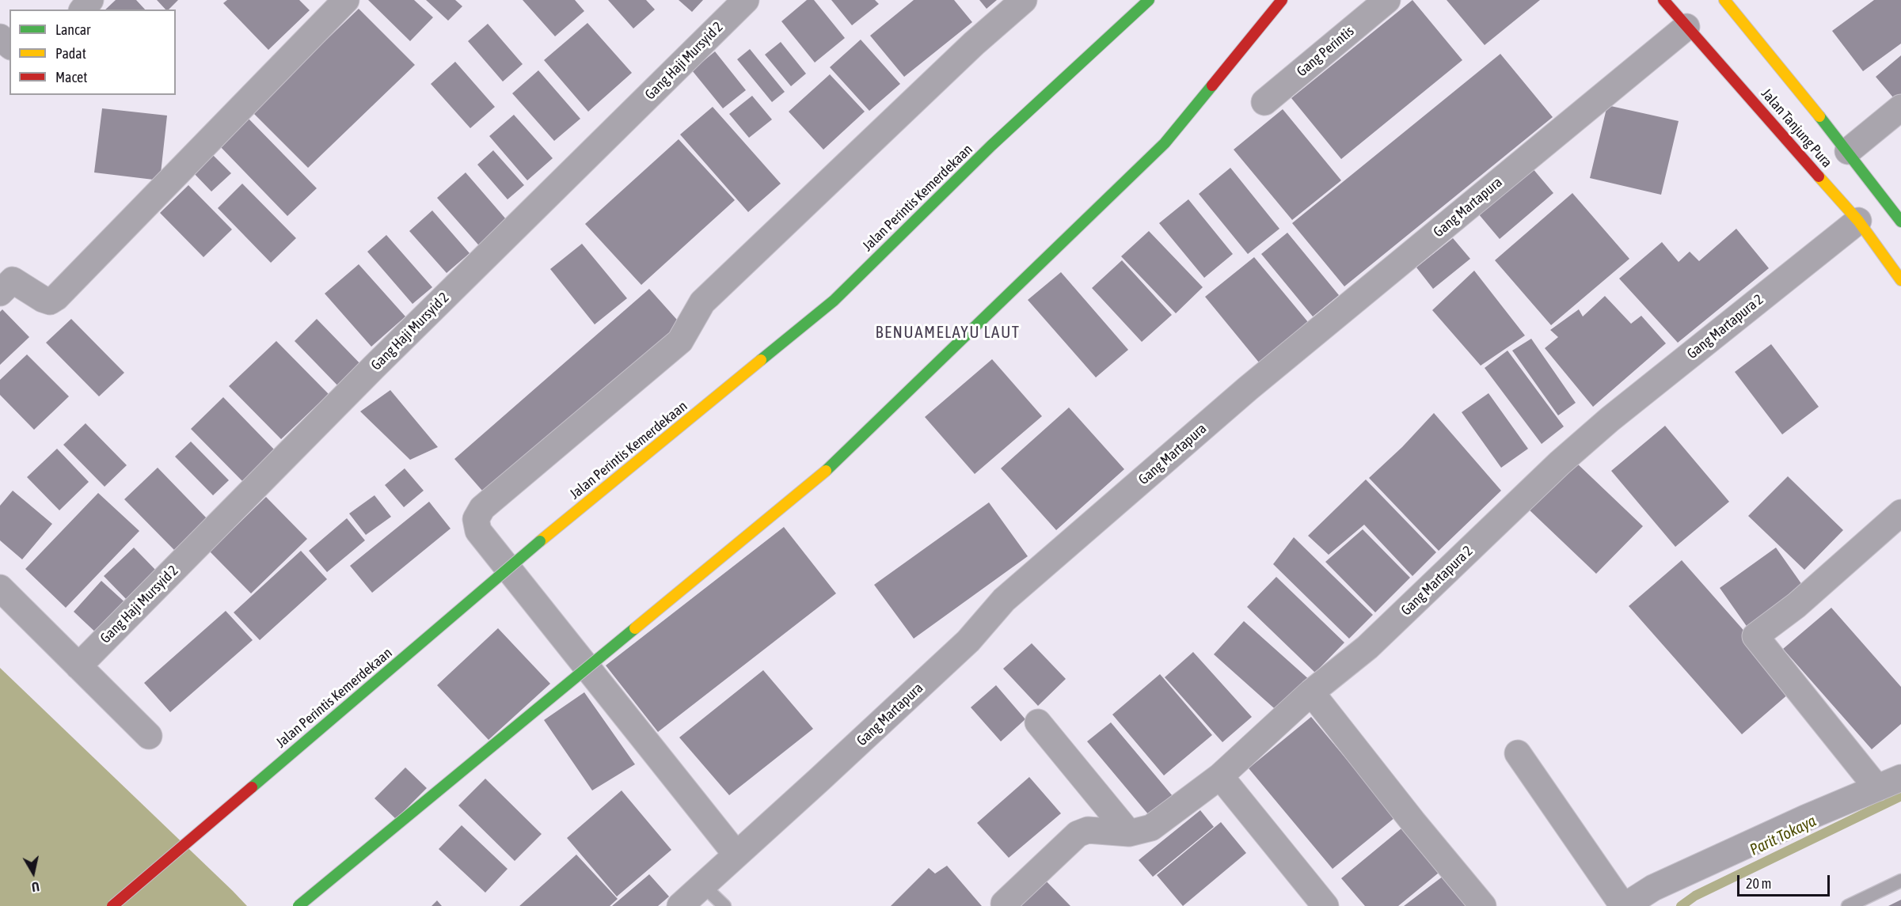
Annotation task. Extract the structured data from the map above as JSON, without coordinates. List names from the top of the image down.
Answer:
{
  "streets": {
    "highway": ["Jalan Tanjung Pura", "Jalan Perintis Kemerdekaan"],
    "street": [
      "Gang Perintis",
      "Gang Haji Mursyid 2",
      "Gang Martapura",
      "Gang Martapura 2"
    ]
  },
  "crossings": [
    ["Jalan Tanjung Pura", "Gang Martapura"],
    ["Jalan Tanjung Pura", "Gang Martapura 2"]
  ],
  "districts": ["BENUAMELAYU LAUT"],
  "water": ["Parit Tokaya"],
  "legend": ["Lancar", "Padat", "Macet"],
  "scale_bar": "20 m",
  "north": "bottom"
}
